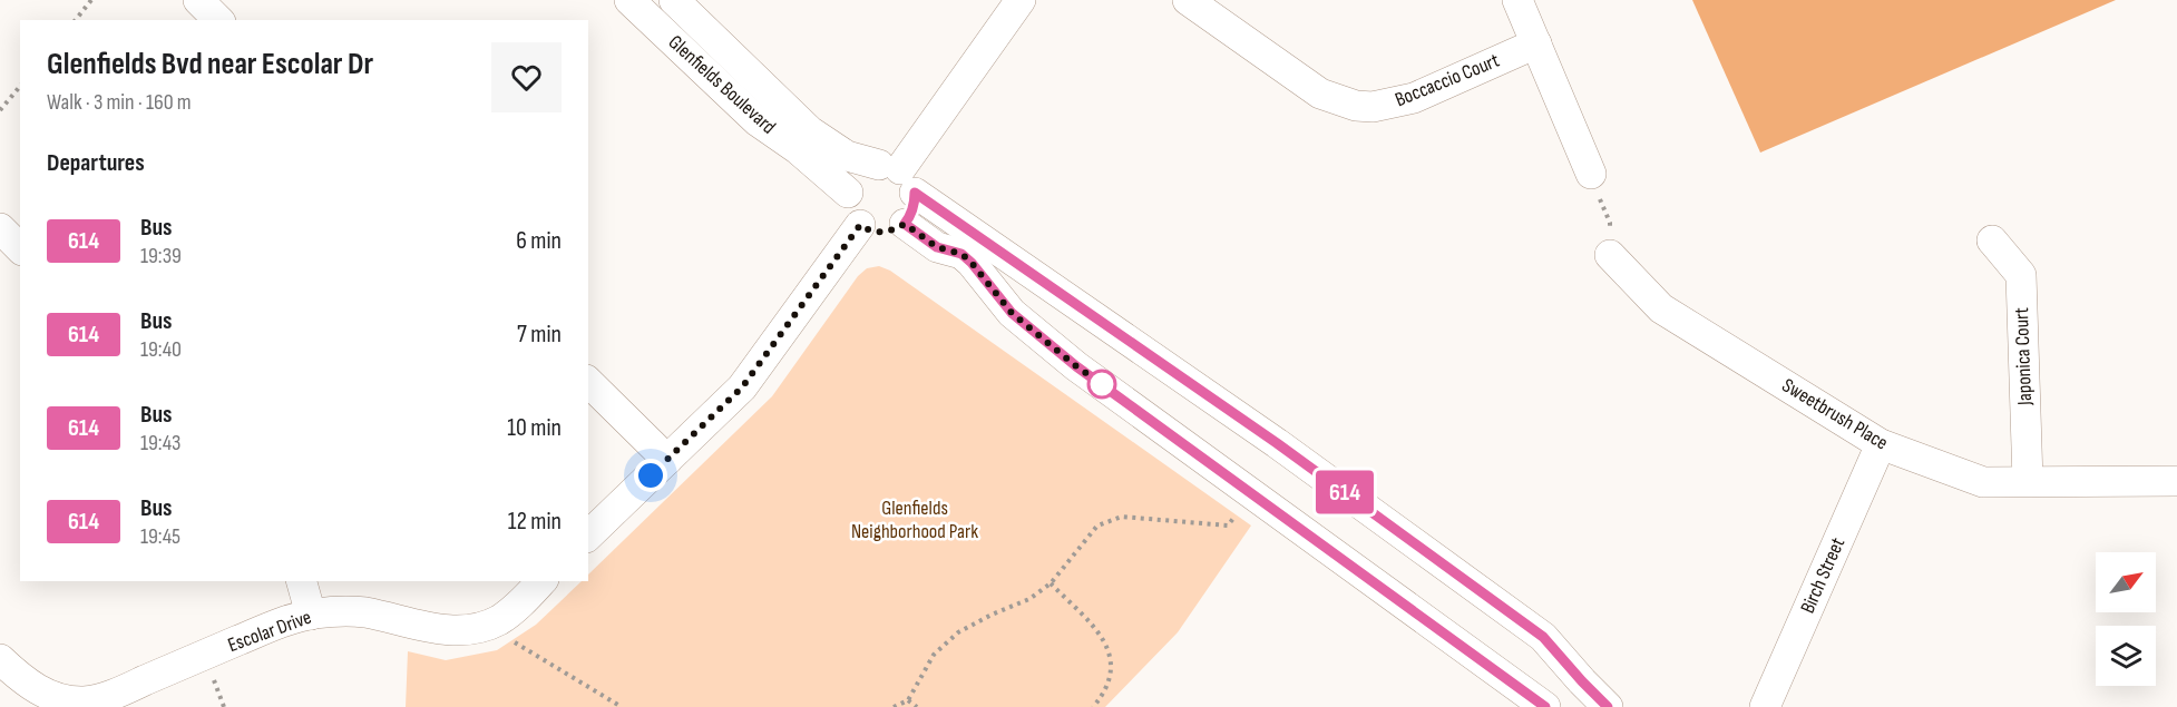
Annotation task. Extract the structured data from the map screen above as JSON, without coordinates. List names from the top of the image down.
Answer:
{
  "streets": {
    "street": [
      "Boccaccio Court",
      "Glenfields Boulevard",
      "Japonica Court",
      "Sweetbrush Place",
      "Birch Street",
      "Escolar Drive"
    ]
  },
  "crossings": [
    ["Japonica Court", "Sweetbrush Place"],
    ["Sweetbrush Place", "Birch Street"]
  ],
  "parks": ["Glenfields Neighborhood Park"],
  "lines": ["bus line 614"],
  "north": "top right",
  "page": {
    "on_map": "614",
    "heading": [
      ["Glenfields Bvd near Escolar Dr", "Walk · 3 min · 160 m"],
      "Departures"
    ],
    "list": [
      {
        "mark": "614",
        "name": "Bus",
        "note": "19:39",
        "value": "6 min"
      },
      {
        "mark": "614",
        "name": "Bus",
        "note": "19:40",
        "value": "7 min"
      },
      {
        "mark": "614",
        "name": "Bus",
        "note": "19:43",
        "value": "10 min"
      },
      {
        "mark": "614",
        "name": "Bus",
        "note": "19:45",
        "value": "12 min"
      }
    ]
  }
}
